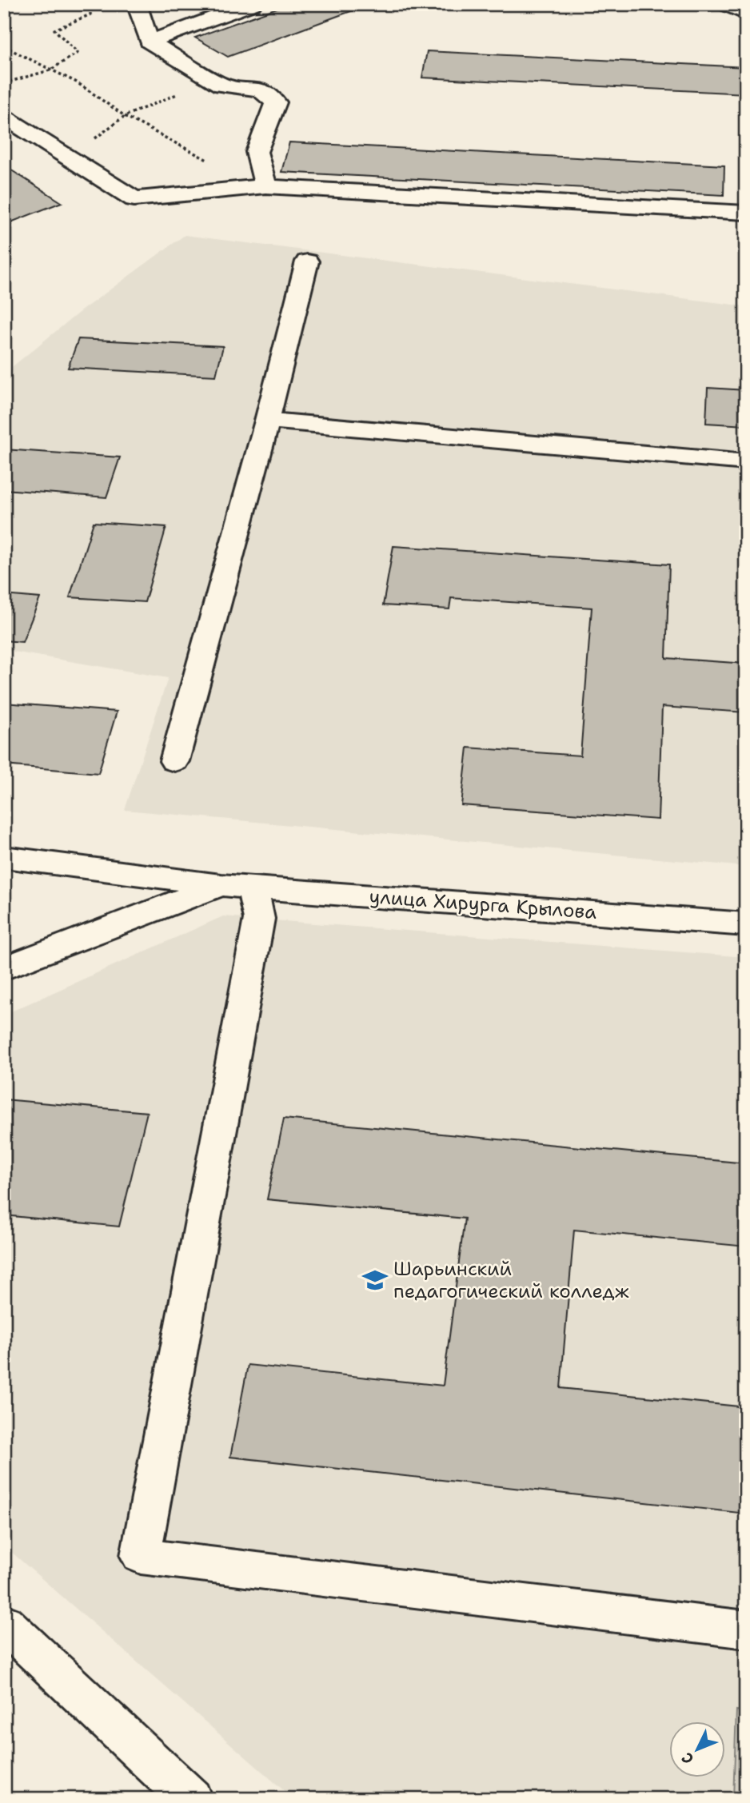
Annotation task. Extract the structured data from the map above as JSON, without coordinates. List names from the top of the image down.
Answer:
{
  "streets": {
    "street": ["улица Хирурга Крылова"]
  },
  "places": {
    "school or university": ["Шарьинский педагогический колледж"]
  },
  "north": "bottom left"
}
